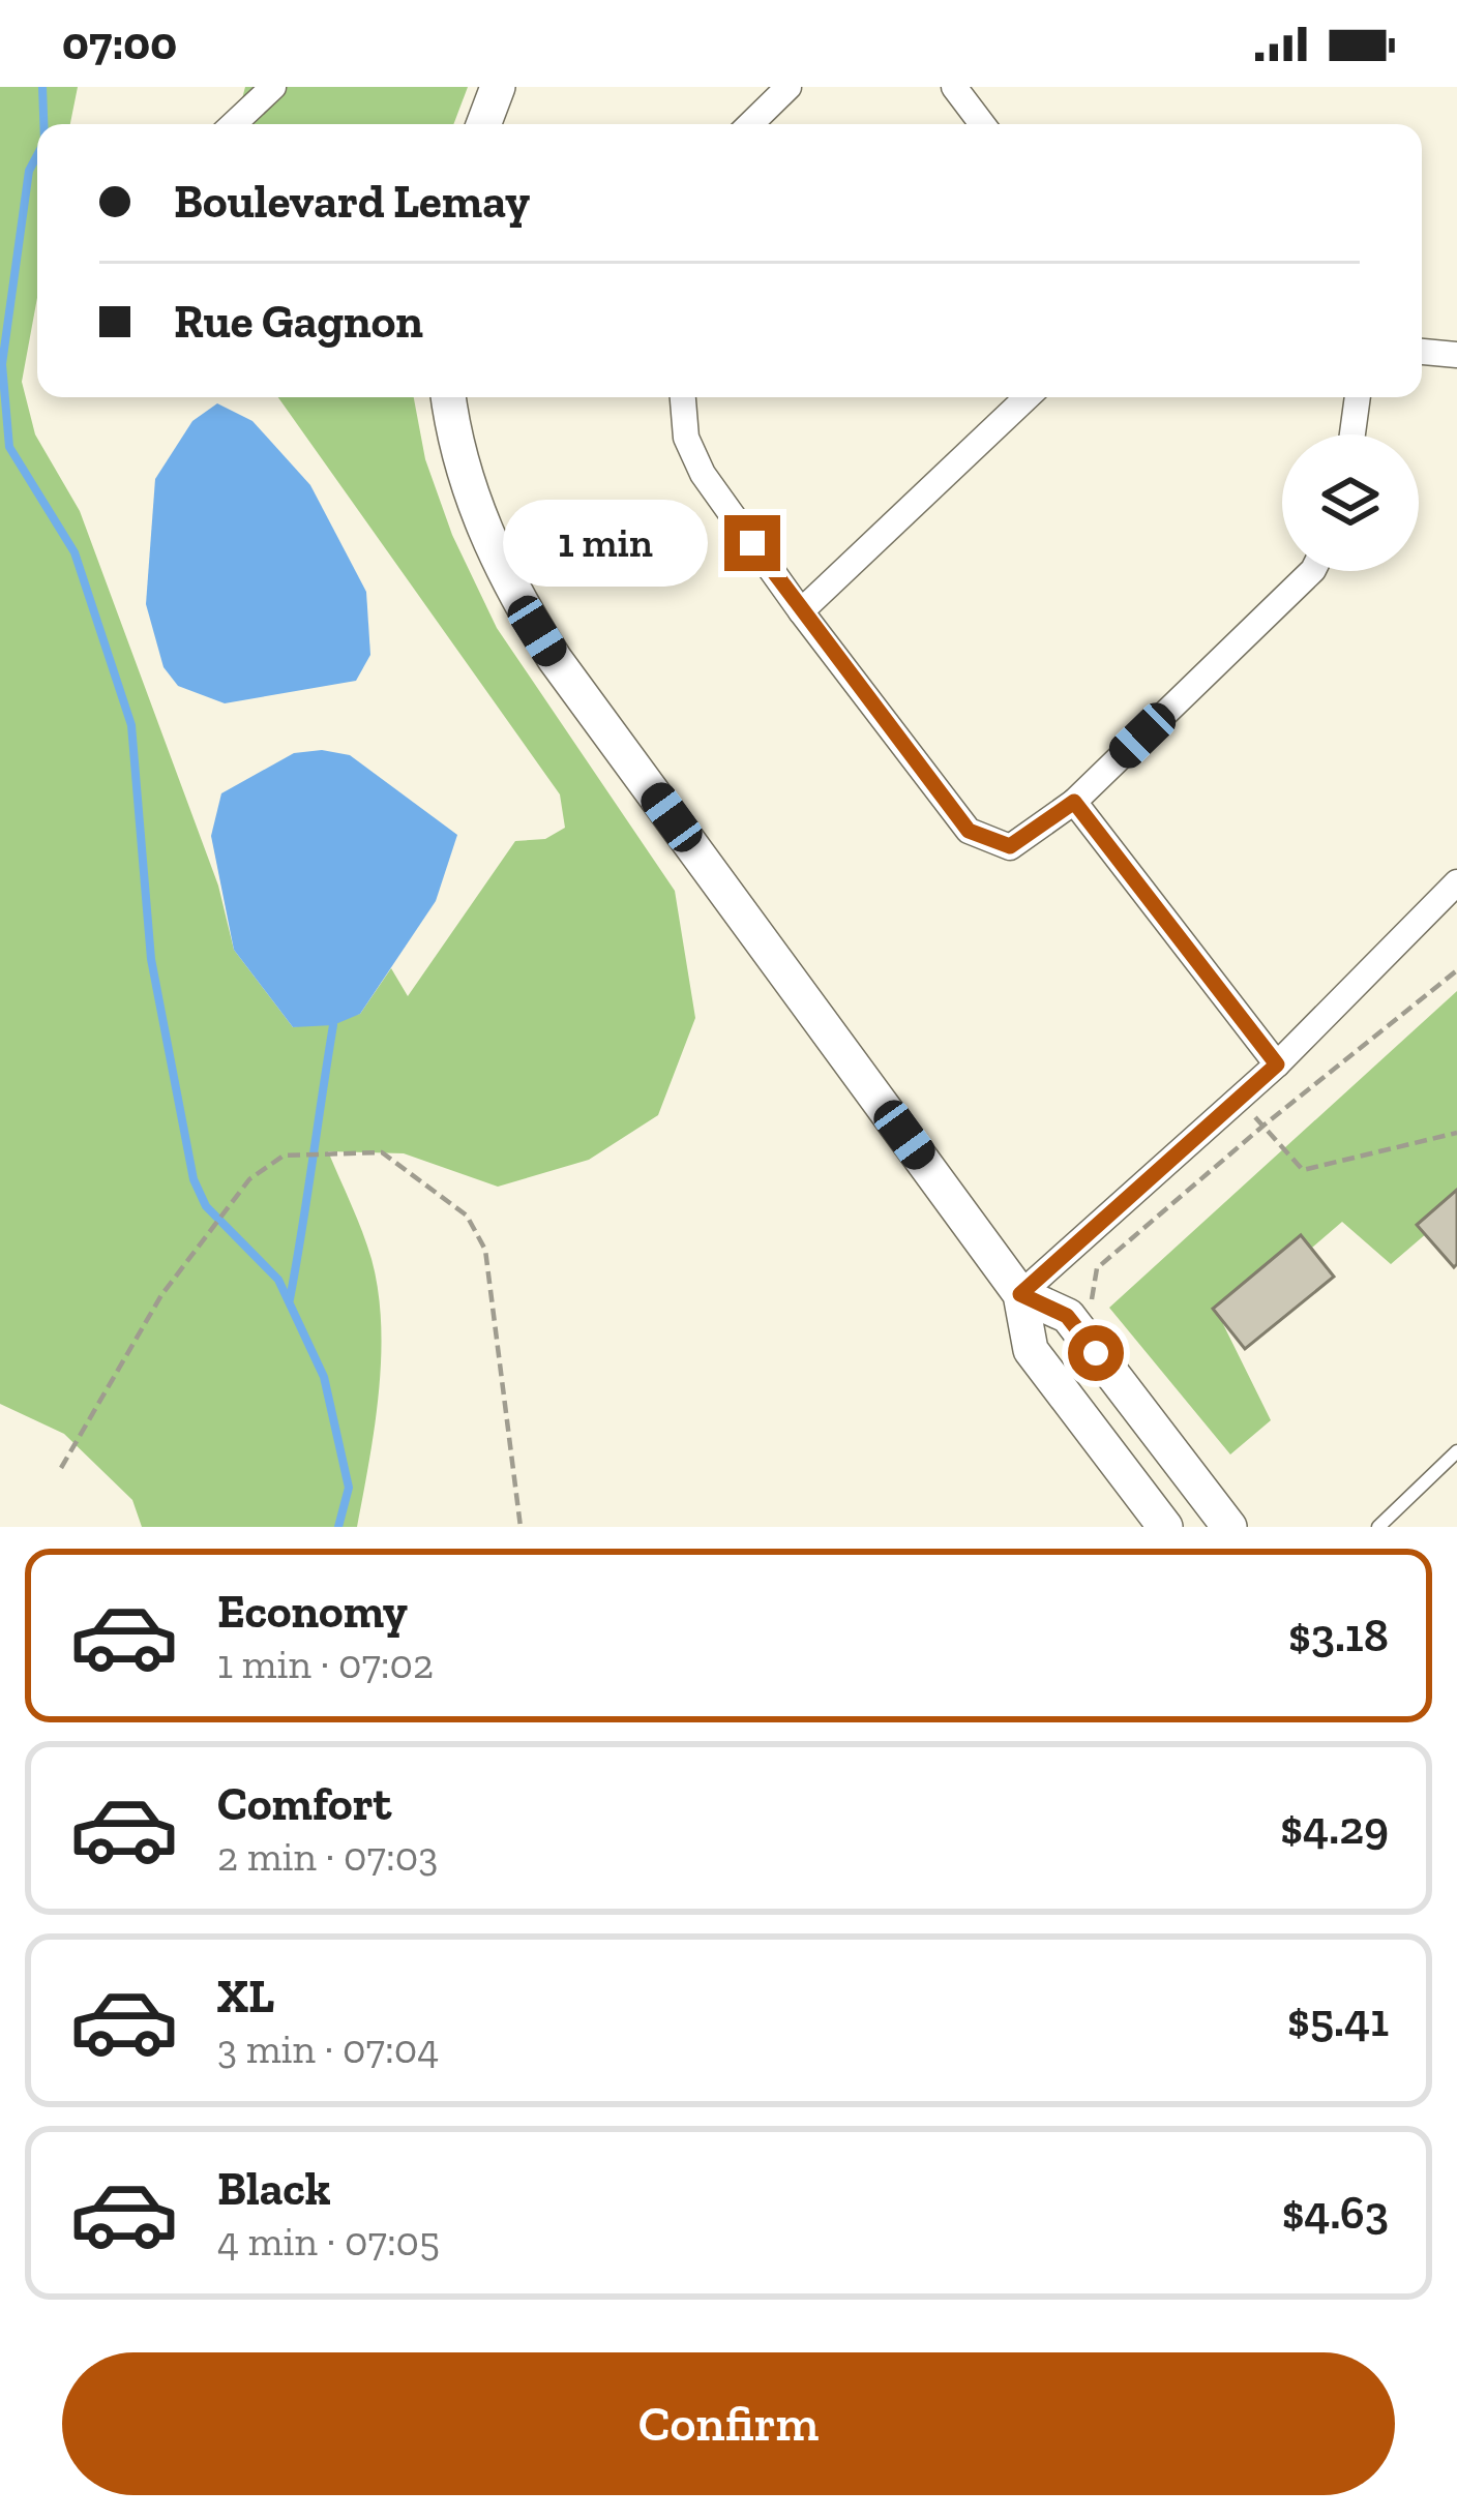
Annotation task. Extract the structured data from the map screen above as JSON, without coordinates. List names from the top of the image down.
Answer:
{
  "page": {
    "status": "07:00",
    "banner": ["Boulevard Lemay", "Rue Gagnon"],
    "bubble": "1 min",
    "list": [
      {
        "name": "Economy",
        "note": "1 min · 07:02",
        "value": "$3.18"
      },
      {
        "name": "Comfort",
        "note": "2 min · 07:03",
        "value": "$4.29"
      },
      {
        "name": "XL",
        "note": "3 min · 07:04",
        "value": "$5.41"
      },
      {
        "name": "Black",
        "note": "4 min · 07:05",
        "value": "$4.63"
      }
    ],
    "buttons": "Confirm"
  }
}
